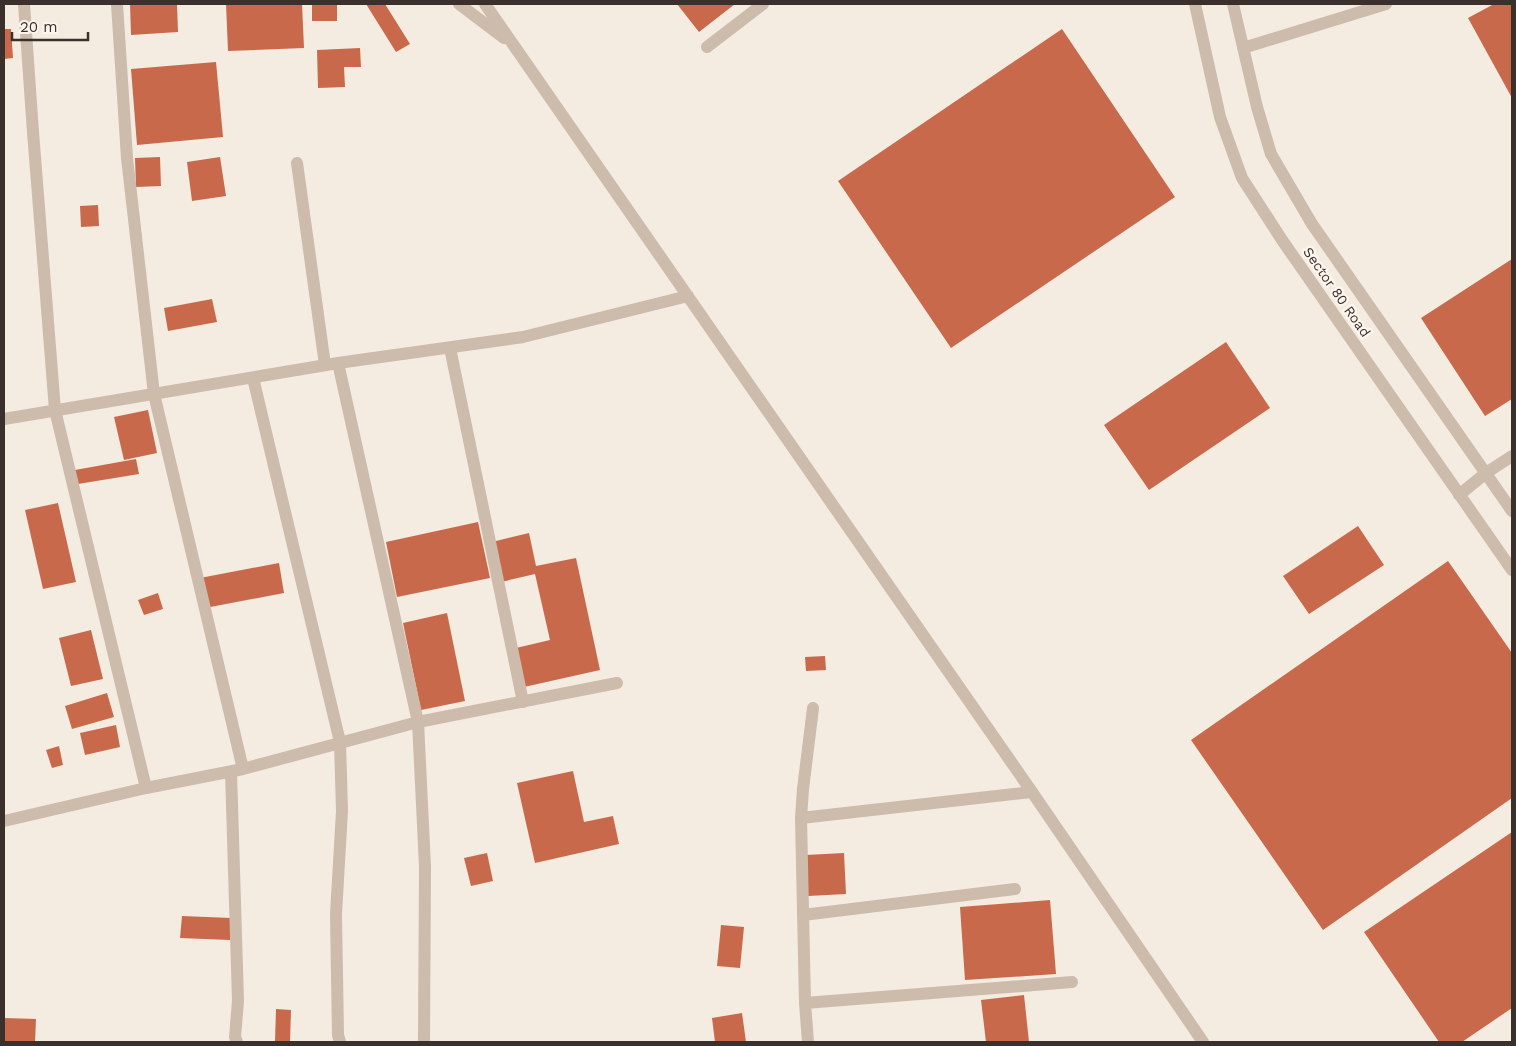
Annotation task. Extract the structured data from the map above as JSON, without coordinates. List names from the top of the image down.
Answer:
{
  "streets": {
    "street": ["Sector 80 Road"]
  },
  "scale_bar": "20 m"
}
